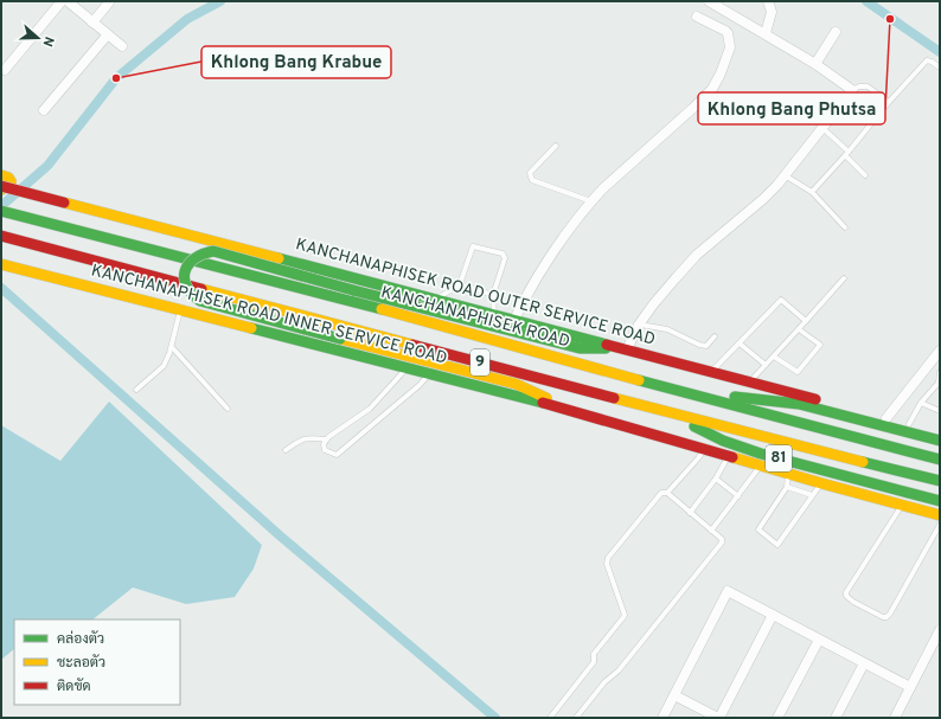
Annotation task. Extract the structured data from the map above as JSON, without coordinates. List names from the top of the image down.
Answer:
{
  "streets": {
    "main road": [
      "KANCHANAPHISEK ROAD OUTER SERVICE ROAD",
      "KANCHANAPHISEK ROAD INNER SERVICE ROAD",
      "KANCHANAPHISEK ROAD",
      "9",
      "81"
    ]
  },
  "crossings": [
    ["9", "81"]
  ],
  "places": ["Khlong Bang Phutsa", "Khlong Bang Krabue"],
  "legend": ["คล่องตัว", "ชะลอตัว", "ติดขัด"],
  "north": "right"
}
